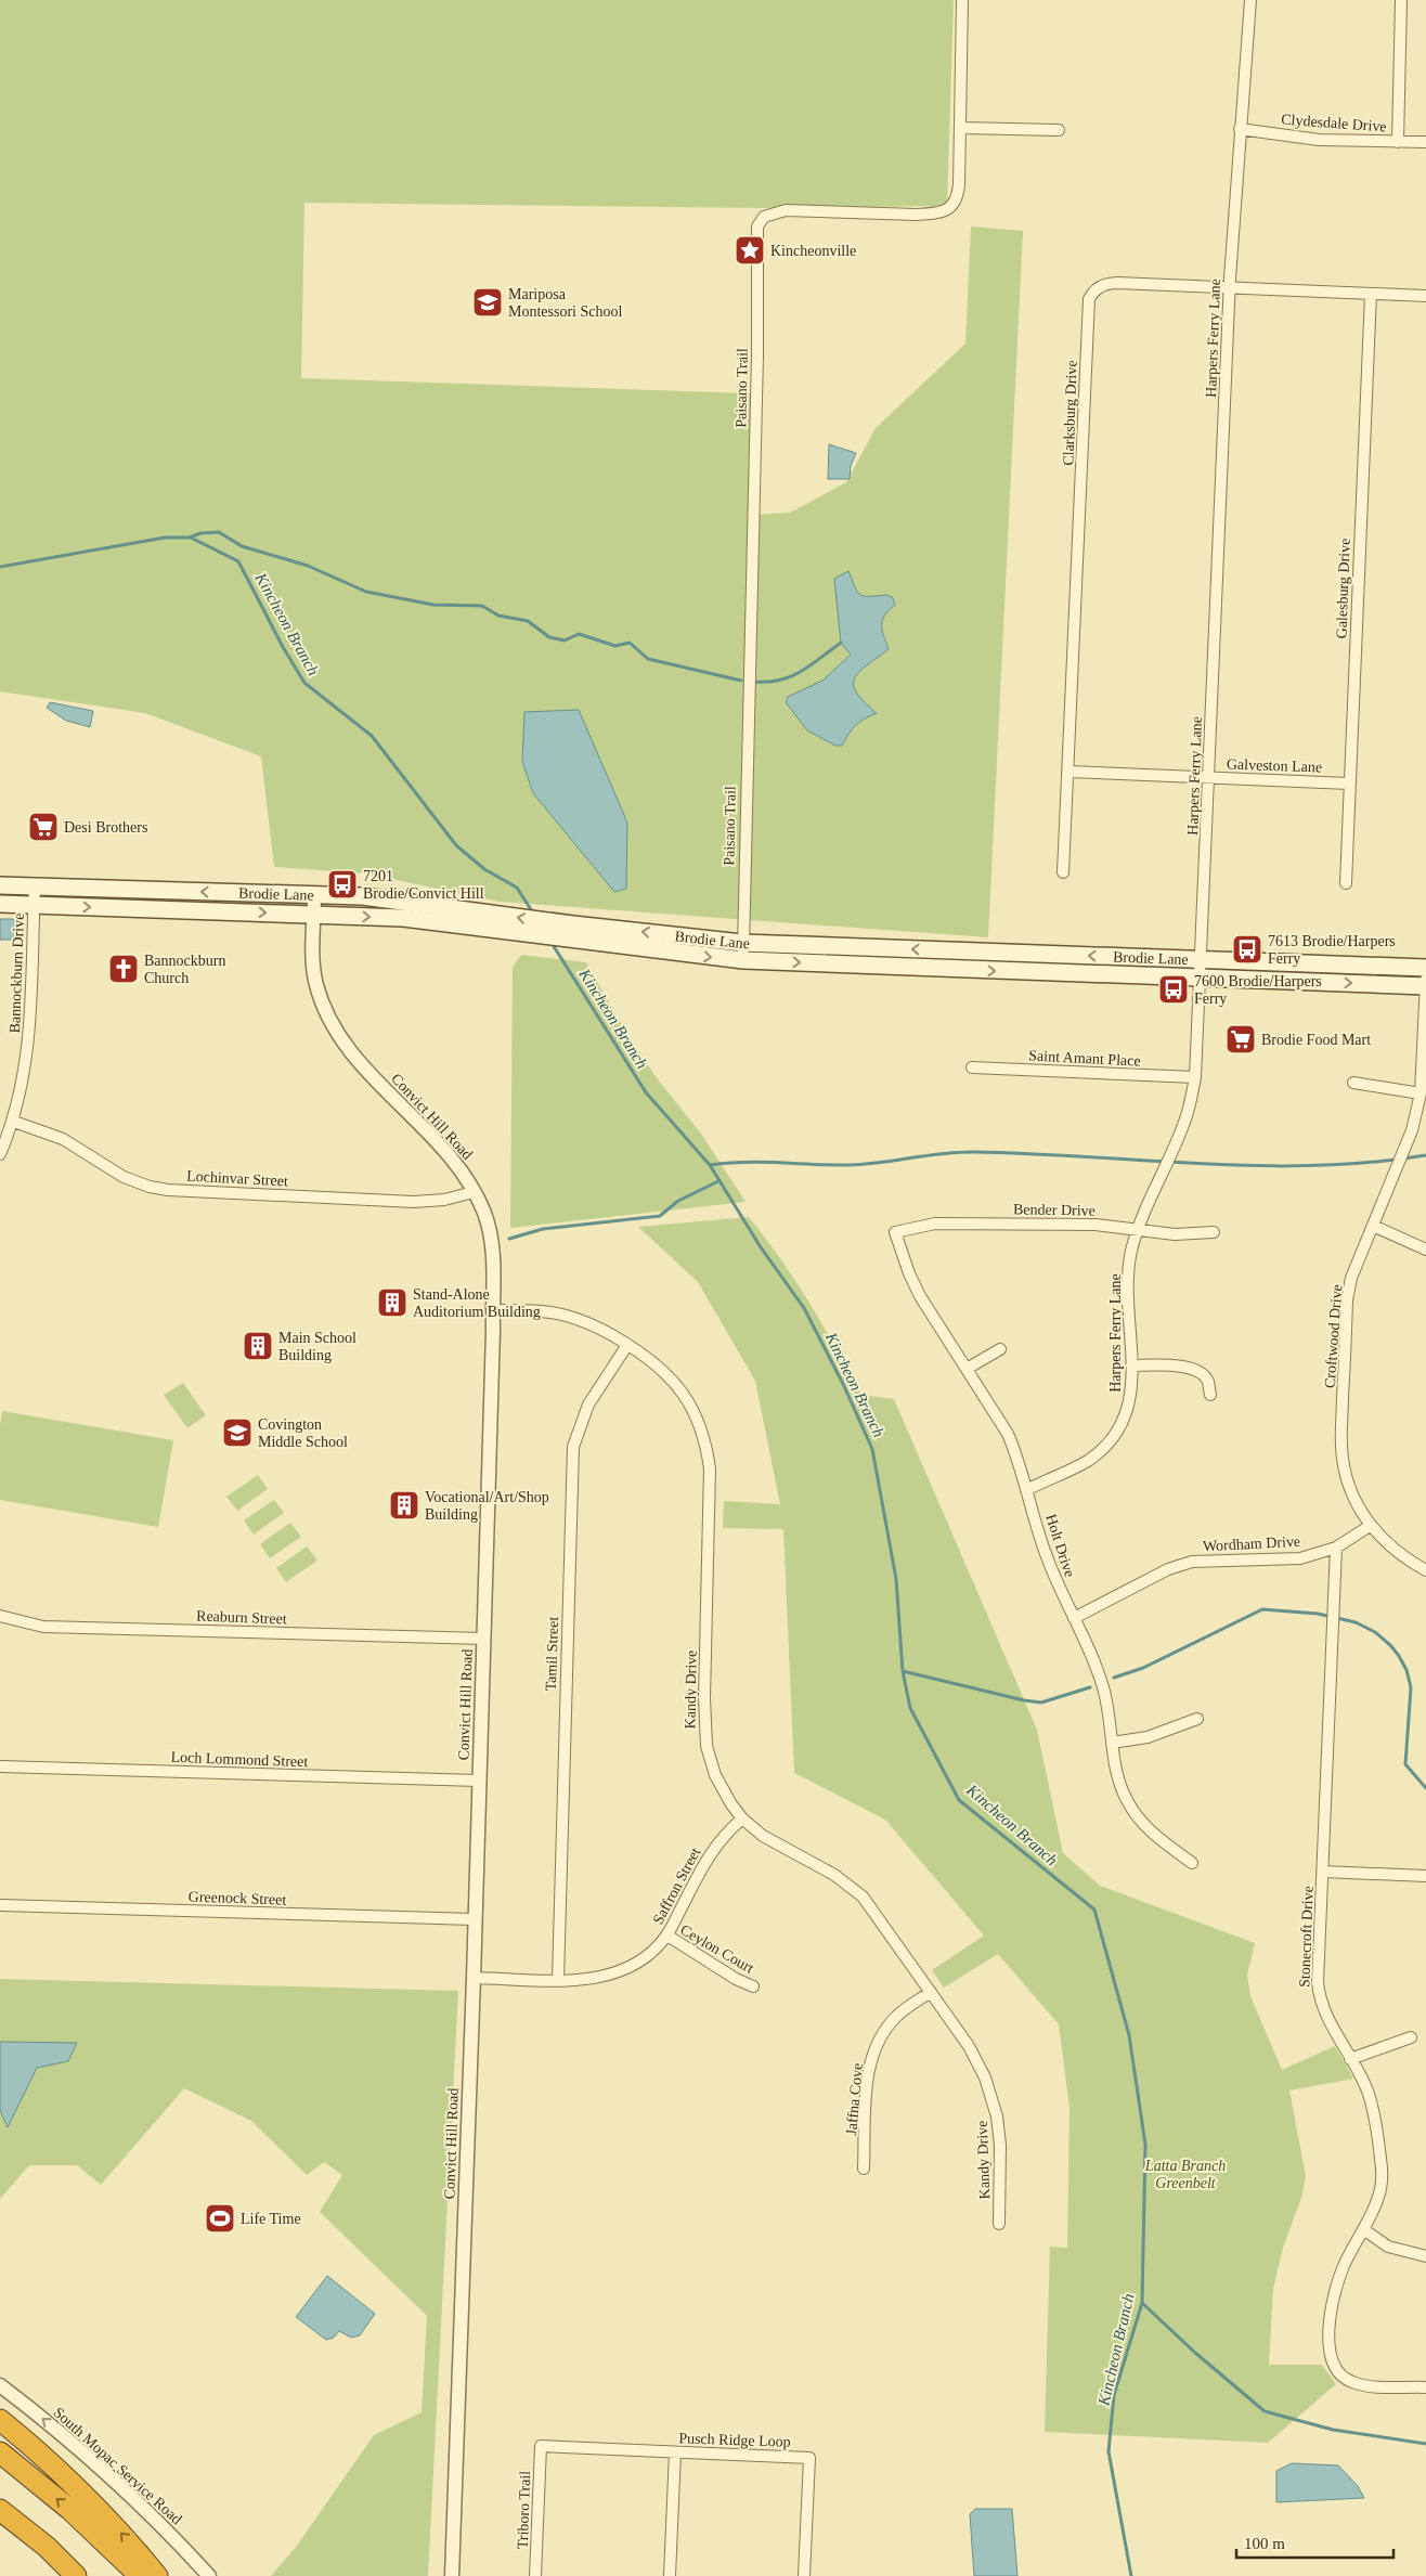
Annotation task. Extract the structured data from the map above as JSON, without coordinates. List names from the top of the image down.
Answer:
{
  "streets": {
    "main road": ["Brodie Lane"],
    "street": [
      "Clydesdale Drive",
      "Harpers Ferry Lane",
      "Paisano Trail",
      "Clarksburg Drive",
      "Galesburg Drive",
      "Galveston Lane",
      "Bannockburn Drive",
      "Saint Amant Place",
      "Convict Hill Road",
      "Lochinvar Street",
      "Bender Drive",
      "Croftwood Drive",
      "Wordham Drive",
      "Holt Drive",
      "Reaburn Street",
      "Tamil Street",
      "Kandy Drive",
      "Loch Lommond Street",
      "Saffron Street",
      "Greenock Street",
      "Stonecroft Drive",
      "Ceylon Court",
      "Jaffna Cove",
      "Pusch Ridge Loop",
      "South Mopac Service Road",
      "Triboro Trail"
    ]
  },
  "crossings": [
    ["Clydesdale Drive", "Harpers Ferry Lane"],
    ["Harpers Ferry Lane", "Clarksburg Drive"],
    ["Harpers Ferry Lane", "Galveston Lane"],
    ["Harpers Ferry Lane", "Brodie Lane"],
    ["Harpers Ferry Lane", "Saint Amant Place"],
    ["Harpers Ferry Lane", "Bender Drive"],
    ["Harpers Ferry Lane", "Holt Drive"],
    ["Paisano Trail", "Brodie Lane"],
    ["Clarksburg Drive", "Galesburg Drive"],
    ["Clarksburg Drive", "Galveston Lane"],
    ["Galesburg Drive", "Galveston Lane"],
    ["Brodie Lane", "Bannockburn Drive"],
    ["Brodie Lane", "Convict Hill Road"],
    ["Brodie Lane", "Croftwood Drive"],
    ["Bannockburn Drive", "Lochinvar Street"],
    ["Convict Hill Road", "Lochinvar Street"],
    ["Convict Hill Road", "Reaburn Street"],
    ["Convict Hill Road", "Kandy Drive"],
    ["Convict Hill Road", "Loch Lommond Street"],
    ["Convict Hill Road", "Saffron Street"],
    ["Convict Hill Road", "Greenock Street"],
    ["Bender Drive", "Holt Drive"],
    ["Croftwood Drive", "Wordham Drive"],
    ["Wordham Drive", "Holt Drive"],
    ["Wordham Drive", "Stonecroft Drive"],
    ["Tamil Street", "Kandy Drive"],
    ["Tamil Street", "Saffron Street"],
    ["Kandy Drive", "Saffron Street"],
    ["Kandy Drive", "Jaffna Cove"],
    ["Saffron Street", "Ceylon Court"],
    ["Pusch Ridge Loop", "Triboro Trail"]
  ],
  "one_way": ["South Mopac Service Road"],
  "water": ["Kincheon Branch"],
  "parks": ["Latta Branch Greenbelt"],
  "places": {
    "place": ["Kincheonville"],
    "school or university": ["Mariposa Montessori School", "Covington Middle School"],
    "supermarket": ["Desi Brothers", "Brodie Food Mart"],
    "bus stop": ["7201 Brodie/Convict Hill", "7613 Brodie/Harpers Ferry", "7600 Brodie/Harpers Ferry"],
    "church": ["Bannockburn Church"],
    "building": ["Stand-Alone Auditorium Building", "Main School Building", "Vocational/Art/Shop Building"],
    "sports": ["Life Time"]
  },
  "scale_bar": "100 m"
}
